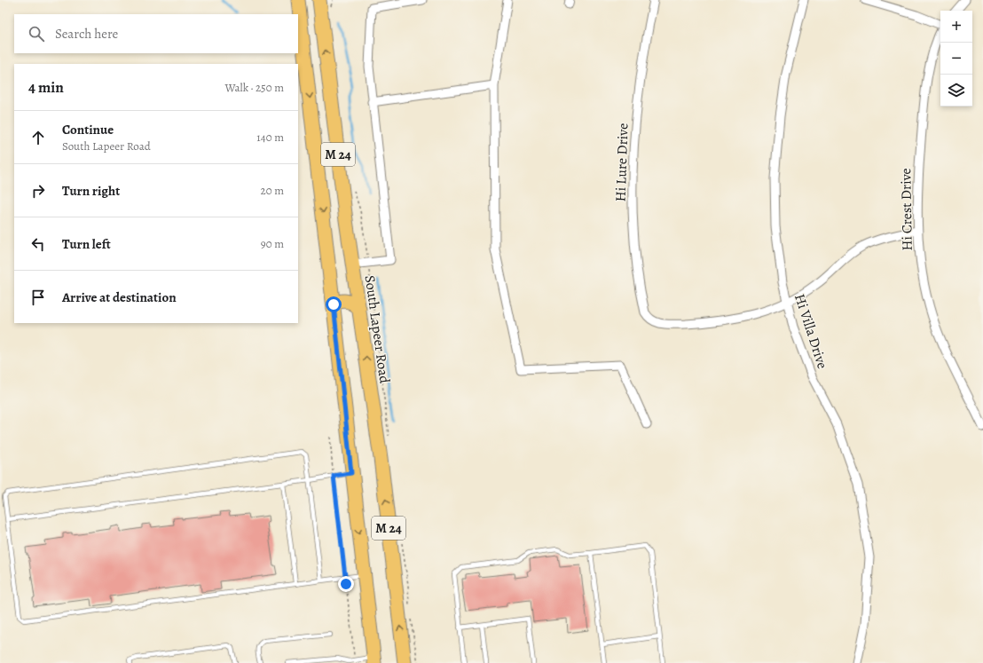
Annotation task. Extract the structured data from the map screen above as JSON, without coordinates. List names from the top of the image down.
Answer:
{
  "streets": {
    "main road": ["M 24", "South Lapeer Road"],
    "street": ["Hi Lure Drive", "Hi Crest Drive", "Hi Villa Drive"]
  },
  "crossings": [
    ["Hi Lure Drive", "Hi Villa Drive"]
  ],
  "page": {
    "map_buttons": ["+", "−"],
    "search": "Search here",
    "heading": ["4 min", "Walk · 250 m"],
    "list": [
      ["Continue", "South Lapeer Road", "140 m"],
      ["Turn right", "20 m"],
      ["Turn left", "90 m"],
      "Arrive at destination"
    ]
  }
}
